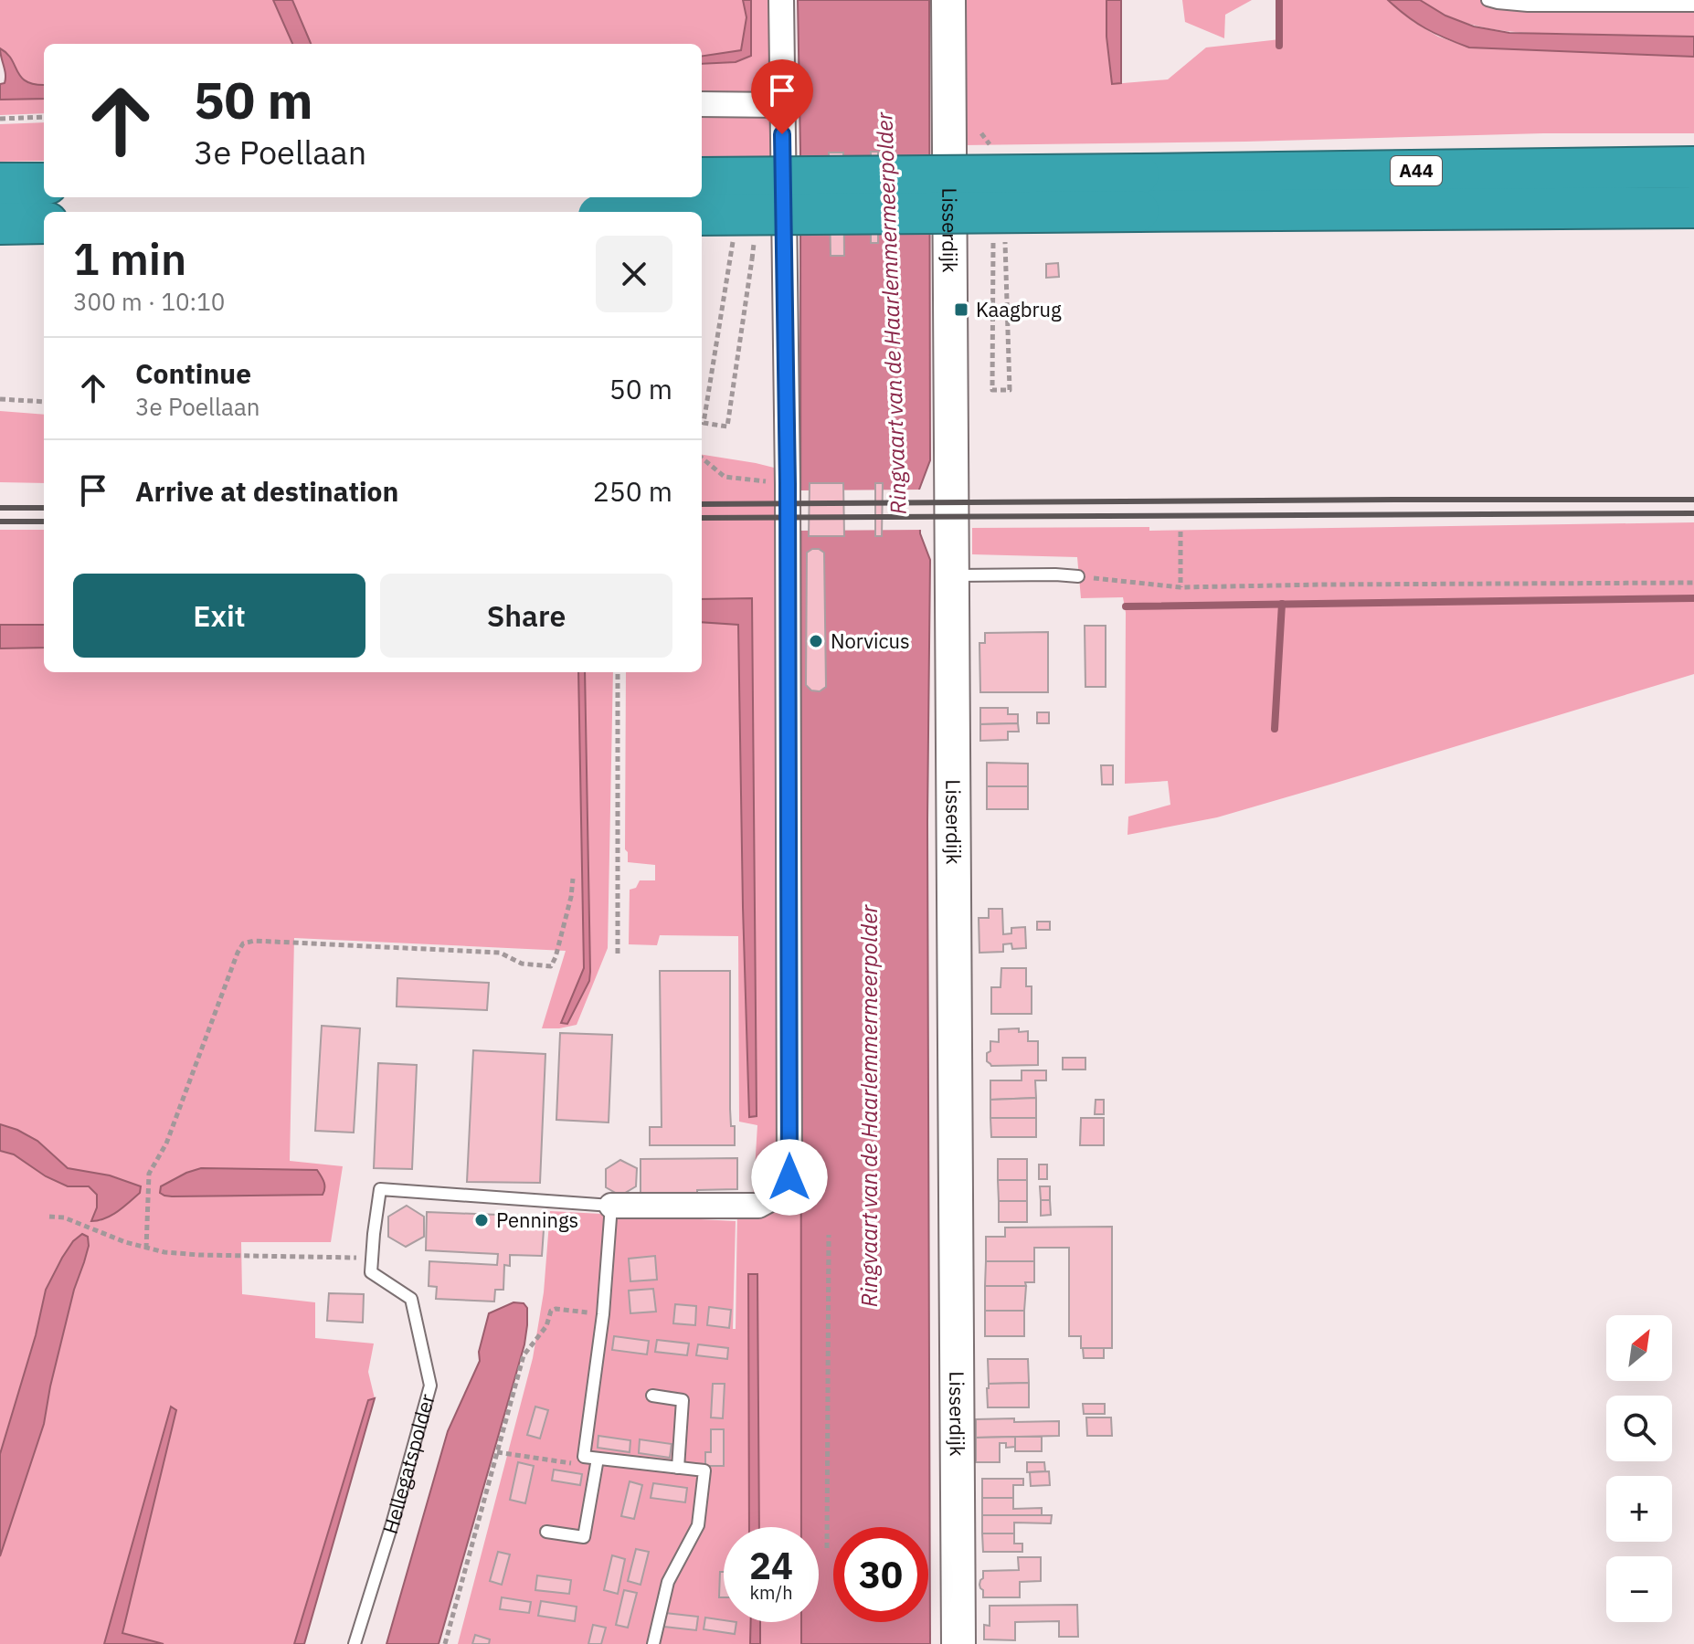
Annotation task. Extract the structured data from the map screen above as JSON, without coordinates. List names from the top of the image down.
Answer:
{
  "streets": {
    "highway": ["A44"],
    "street": ["Lisserdijk"],
    "lane": ["Hellegatspolder"]
  },
  "water": ["Ringvaart van de Haarlemmermeerpolder"],
  "places": {
    "transit": ["Kaagbrug"],
    "other": ["Norvicus", "Pennings"]
  },
  "north": "top right",
  "page": {
    "turn": ["50 m", "3e Poellaan"],
    "heading": ["1 min", "300 m · 10:10"],
    "list": [
      {
        "name": "Continue",
        "note": "3e Poellaan",
        "value": "50 m"
      },
      {
        "name": "Arrive at destination",
        "value": "250 m"
      }
    ],
    "buttons": ["Exit", "Share"],
    "map_buttons": ["+", "−"],
    "speed": "24 km/h",
    "limit": "30"
  }
}
